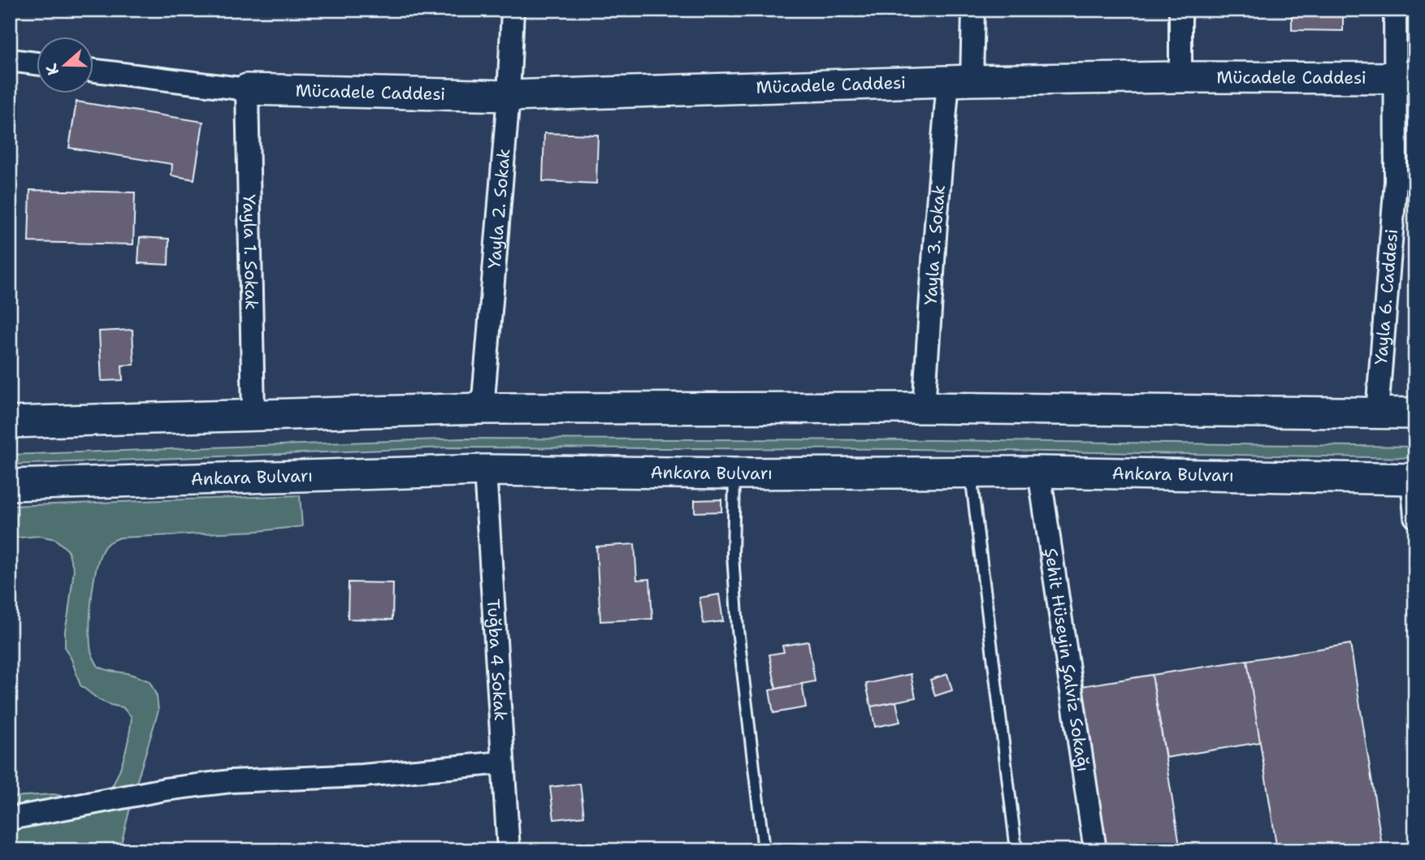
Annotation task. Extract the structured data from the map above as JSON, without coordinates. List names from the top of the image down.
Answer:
{
  "streets": {
    "main road": ["Mücadele Caddesi", "Ankara Bulvarı"],
    "street": [
      "Yayla 2. Sokak",
      "Yayla 3. Sokak",
      "Yayla 1. Sokak",
      "Yayla 6. Caddesi",
      "Tuğba 4 Sokak",
      "Şehit Hüseyin Şalviz Sokağı"
    ]
  },
  "crossings": [
    ["Mücadele Caddesi", "Yayla 2. Sokak"],
    ["Mücadele Caddesi", "Yayla 3. Sokak"],
    ["Mücadele Caddesi", "Yayla 1. Sokak"],
    ["Mücadele Caddesi", "Yayla 6. Caddesi"],
    ["Ankara Bulvarı", "Tuğba 4 Sokak"],
    ["Ankara Bulvarı", "Şehit Hüseyin Şalviz Sokağı"]
  ],
  "north": "left"
}
